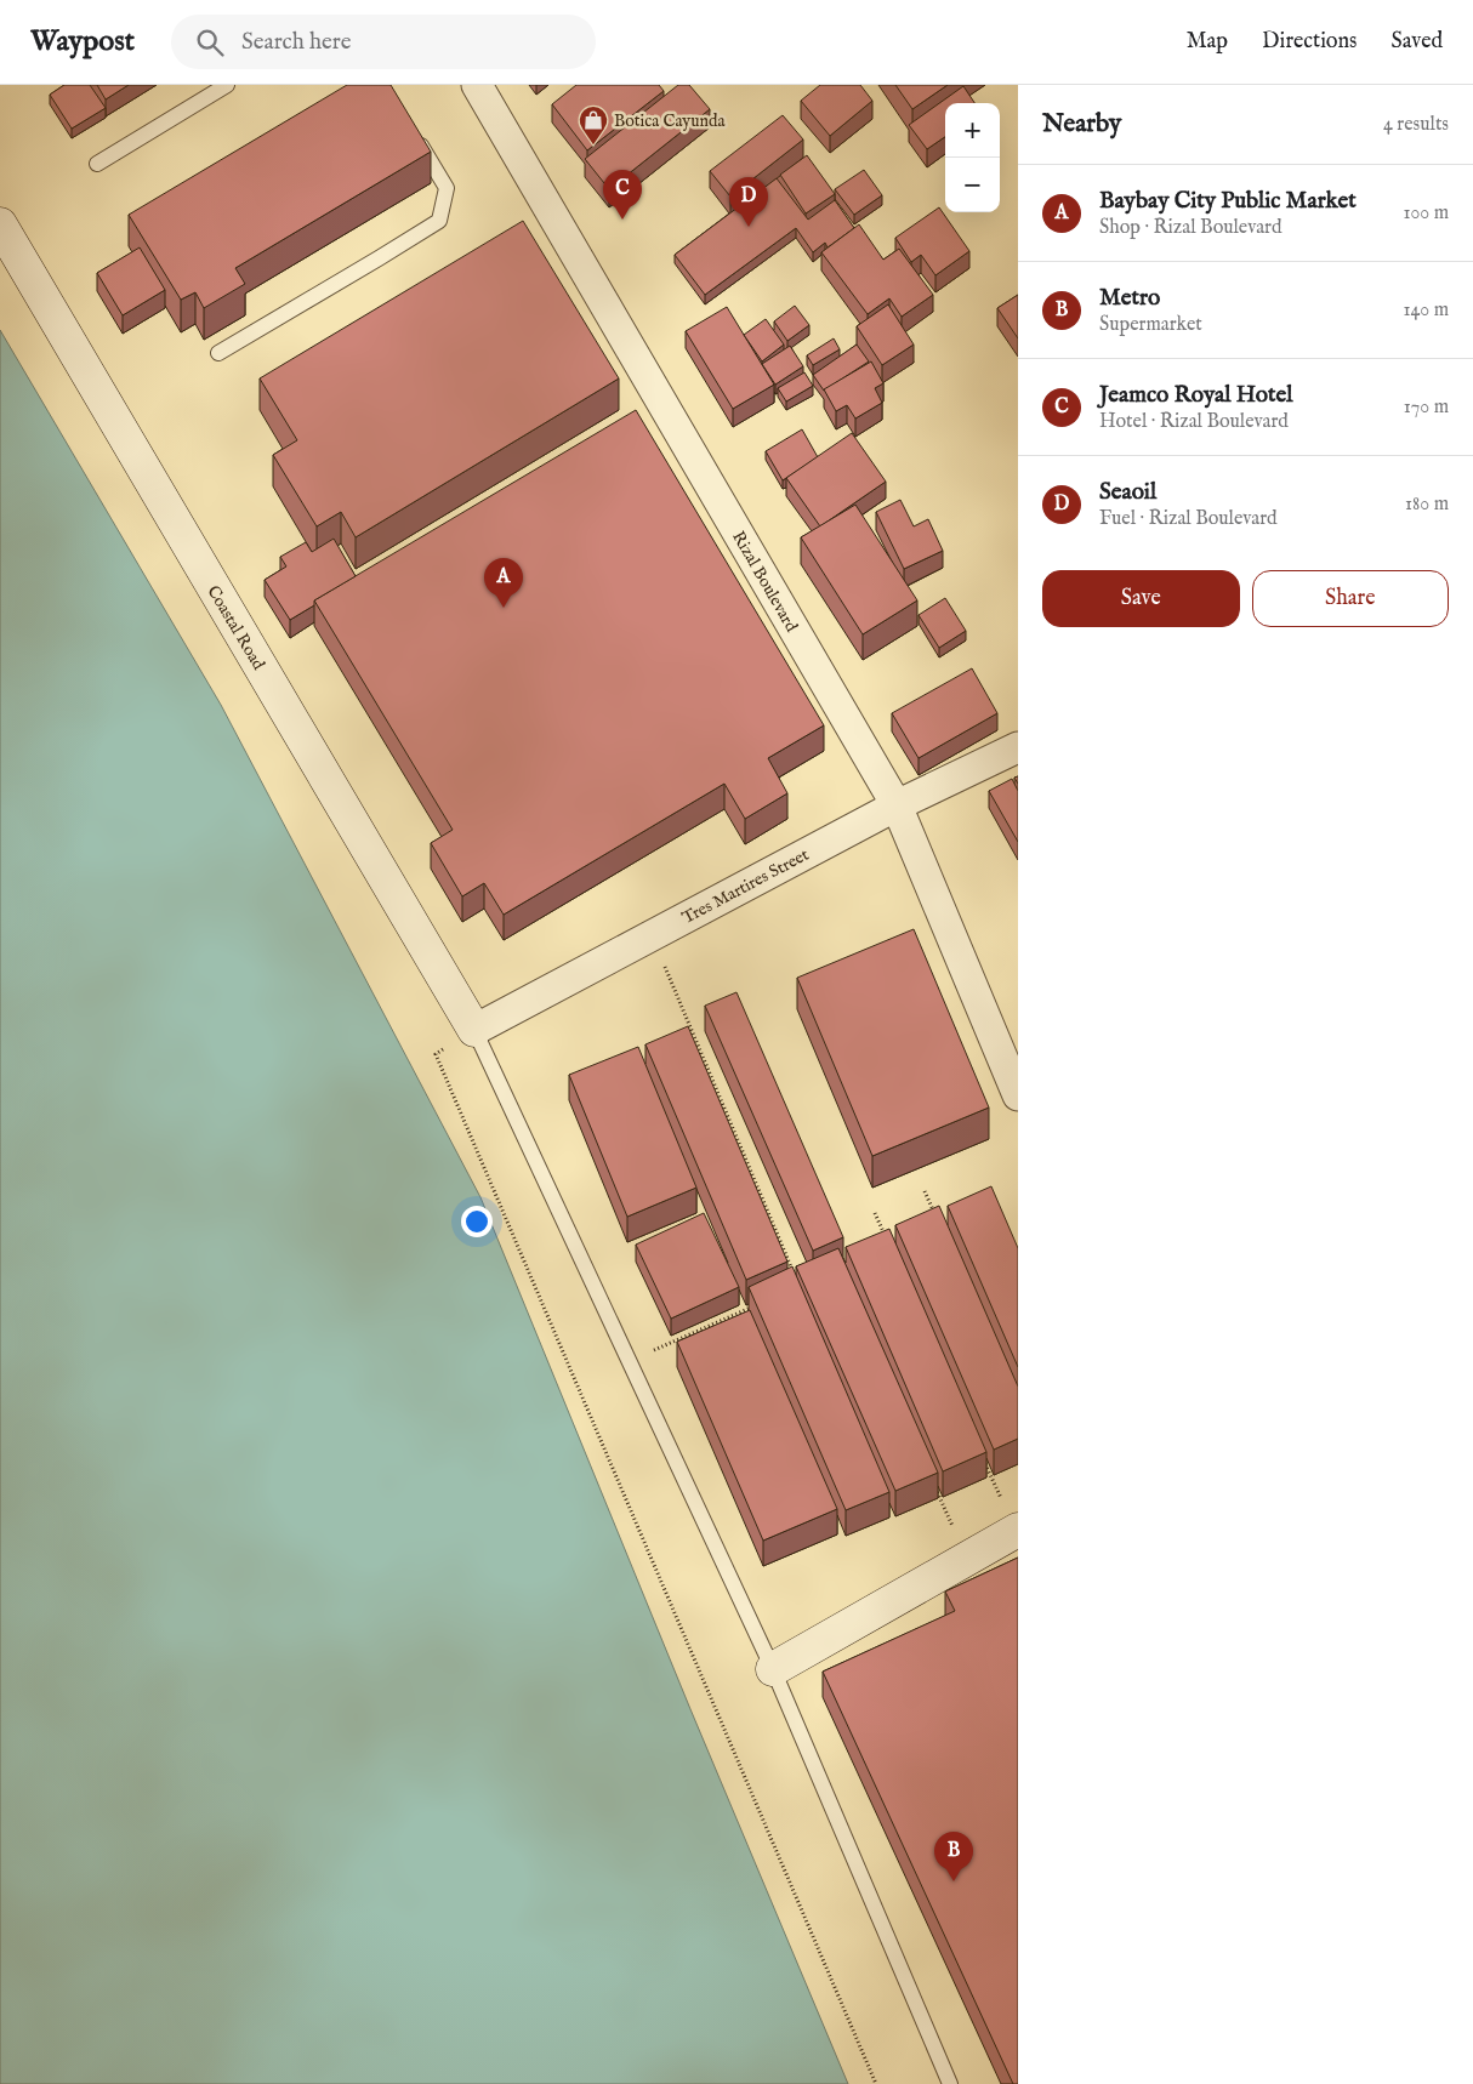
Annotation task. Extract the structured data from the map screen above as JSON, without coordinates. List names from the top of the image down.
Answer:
{
  "streets": {
    "street": ["Rizal Boulevard", "Coastal Road", "Tres Martires Street"]
  },
  "crossings": [
    ["Rizal Boulevard", "Tres Martires Street"],
    ["Coastal Road", "Tres Martires Street"]
  ],
  "places": {
    "shop": ["Botica Cayunda"]
  },
  "page": {
    "header": "Waypost",
    "search": "Search here",
    "nav": ["Map", "Directions", "Saved"],
    "heading": ["Nearby", "4 results"],
    "map_buttons": ["+", "−"],
    "list": [
      {
        "mark": "A",
        "name": "Baybay City Public Market",
        "note": "Shop · Rizal Boulevard",
        "value": "100 m"
      },
      {
        "mark": "B",
        "name": "Metro",
        "note": "Supermarket",
        "value": "140 m"
      },
      {
        "mark": "C",
        "name": "Jeamco Royal Hotel",
        "note": "Hotel · Rizal Boulevard",
        "value": "170 m"
      },
      {
        "mark": "D",
        "name": "Seaoil",
        "note": "Fuel · Rizal Boulevard",
        "value": "180 m"
      }
    ],
    "pins": [
      "C",
      "D",
      "A",
      "B"
    ],
    "buttons": ["Save", "Share"]
  }
}
